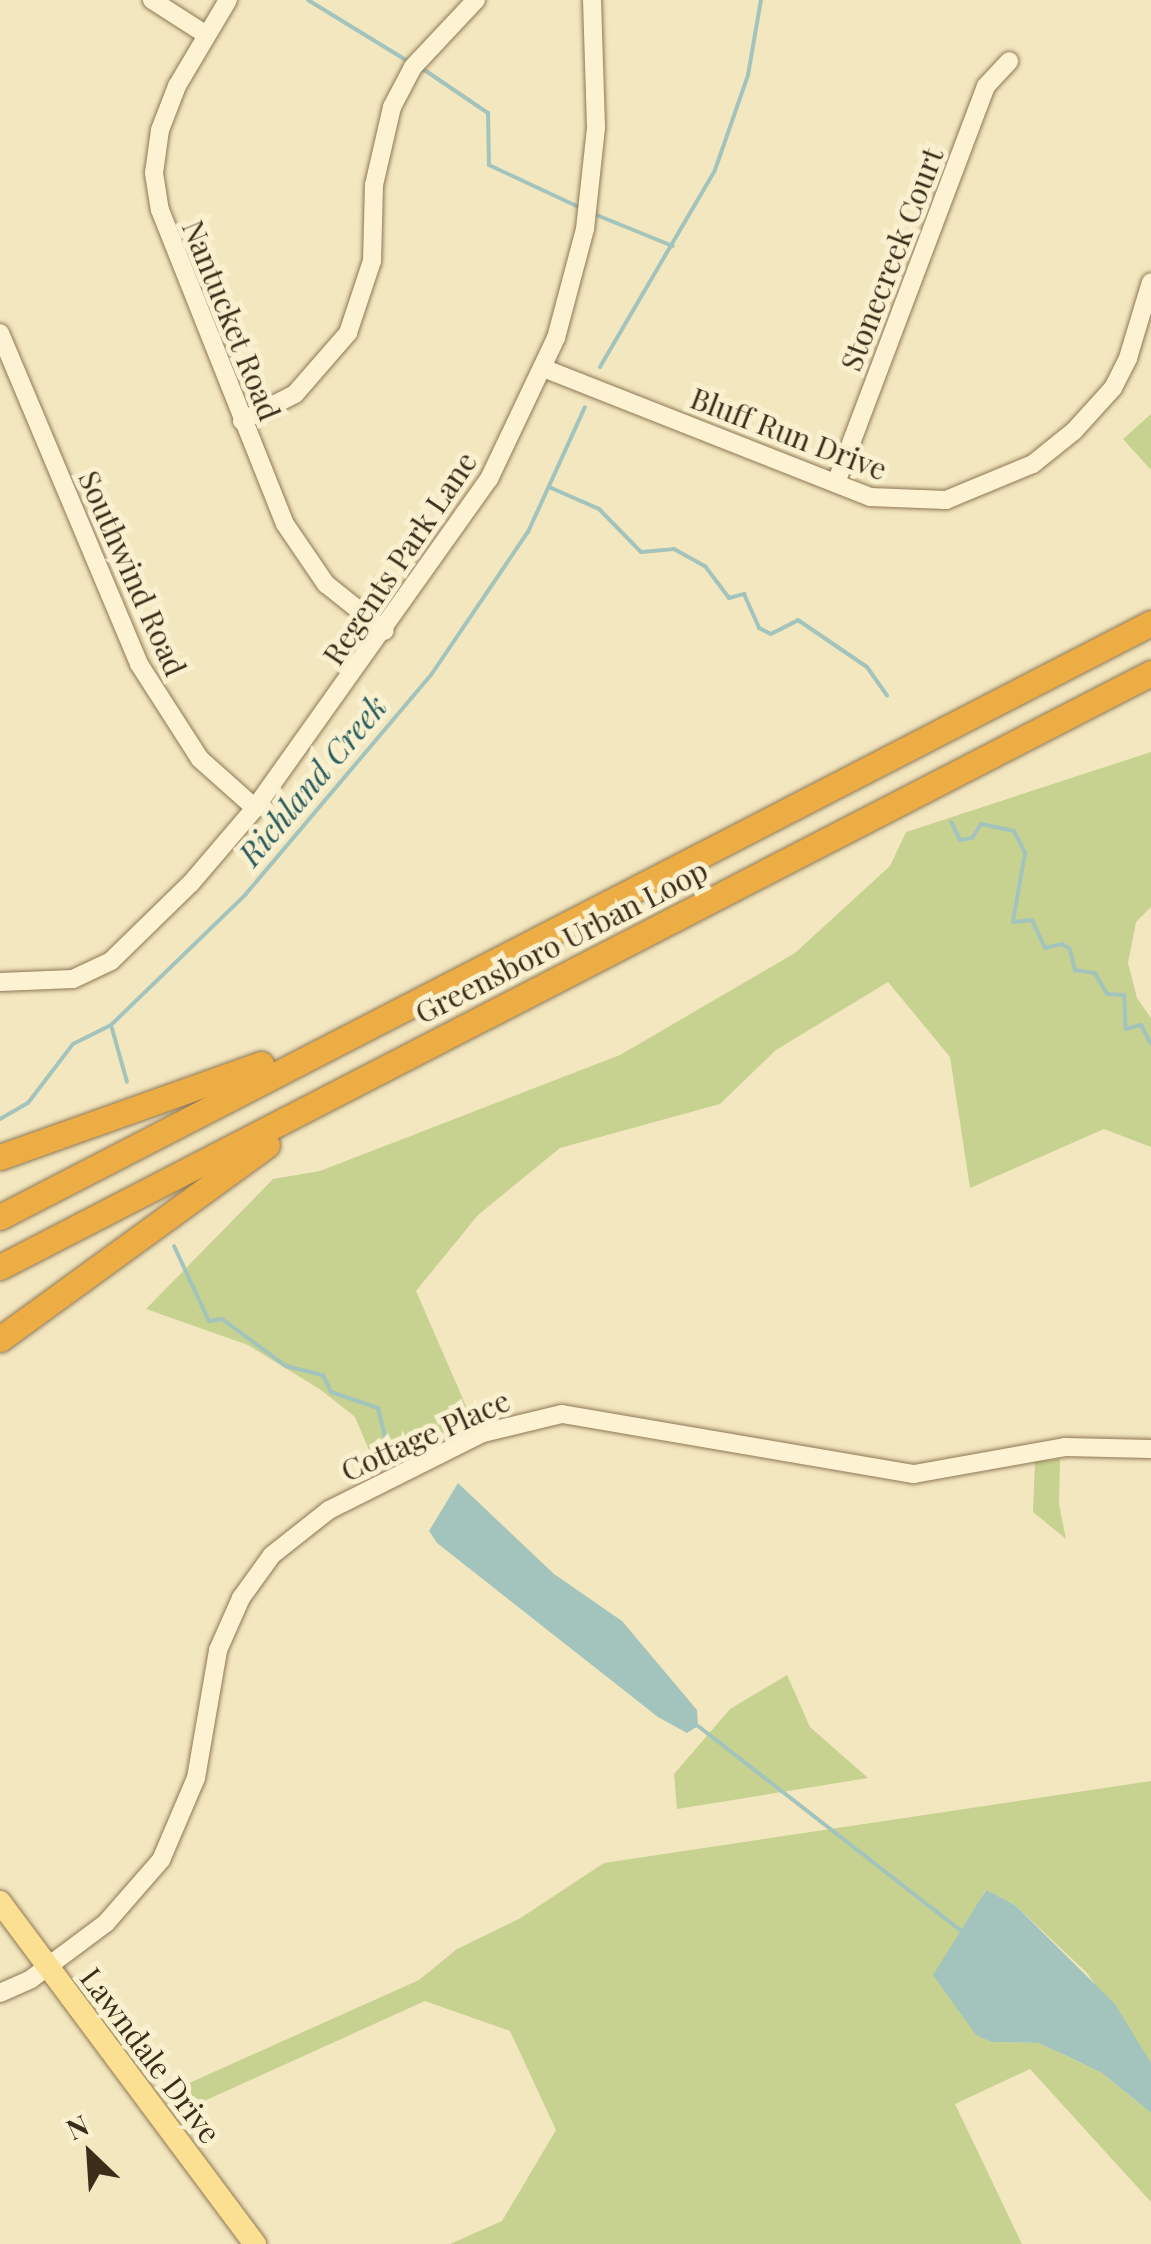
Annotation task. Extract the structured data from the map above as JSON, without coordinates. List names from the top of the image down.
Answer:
{
  "streets": {
    "highway": ["Greensboro Urban Loop"],
    "main road": ["Lawndale Drive"],
    "street": [
      "Stonecreek Court",
      "Nantucket Road",
      "Bluff Run Drive",
      "Regents Park Lane",
      "Southwind Road",
      "Cottage Place"
    ]
  },
  "crossings": [
    ["Stonecreek Court", "Bluff Run Drive"],
    ["Nantucket Road", "Regents Park Lane"],
    ["Bluff Run Drive", "Regents Park Lane"],
    ["Regents Park Lane", "Southwind Road"],
    ["Cottage Place", "Lawndale Drive"]
  ],
  "water": ["Richland Creek"],
  "north": "top left"
}
